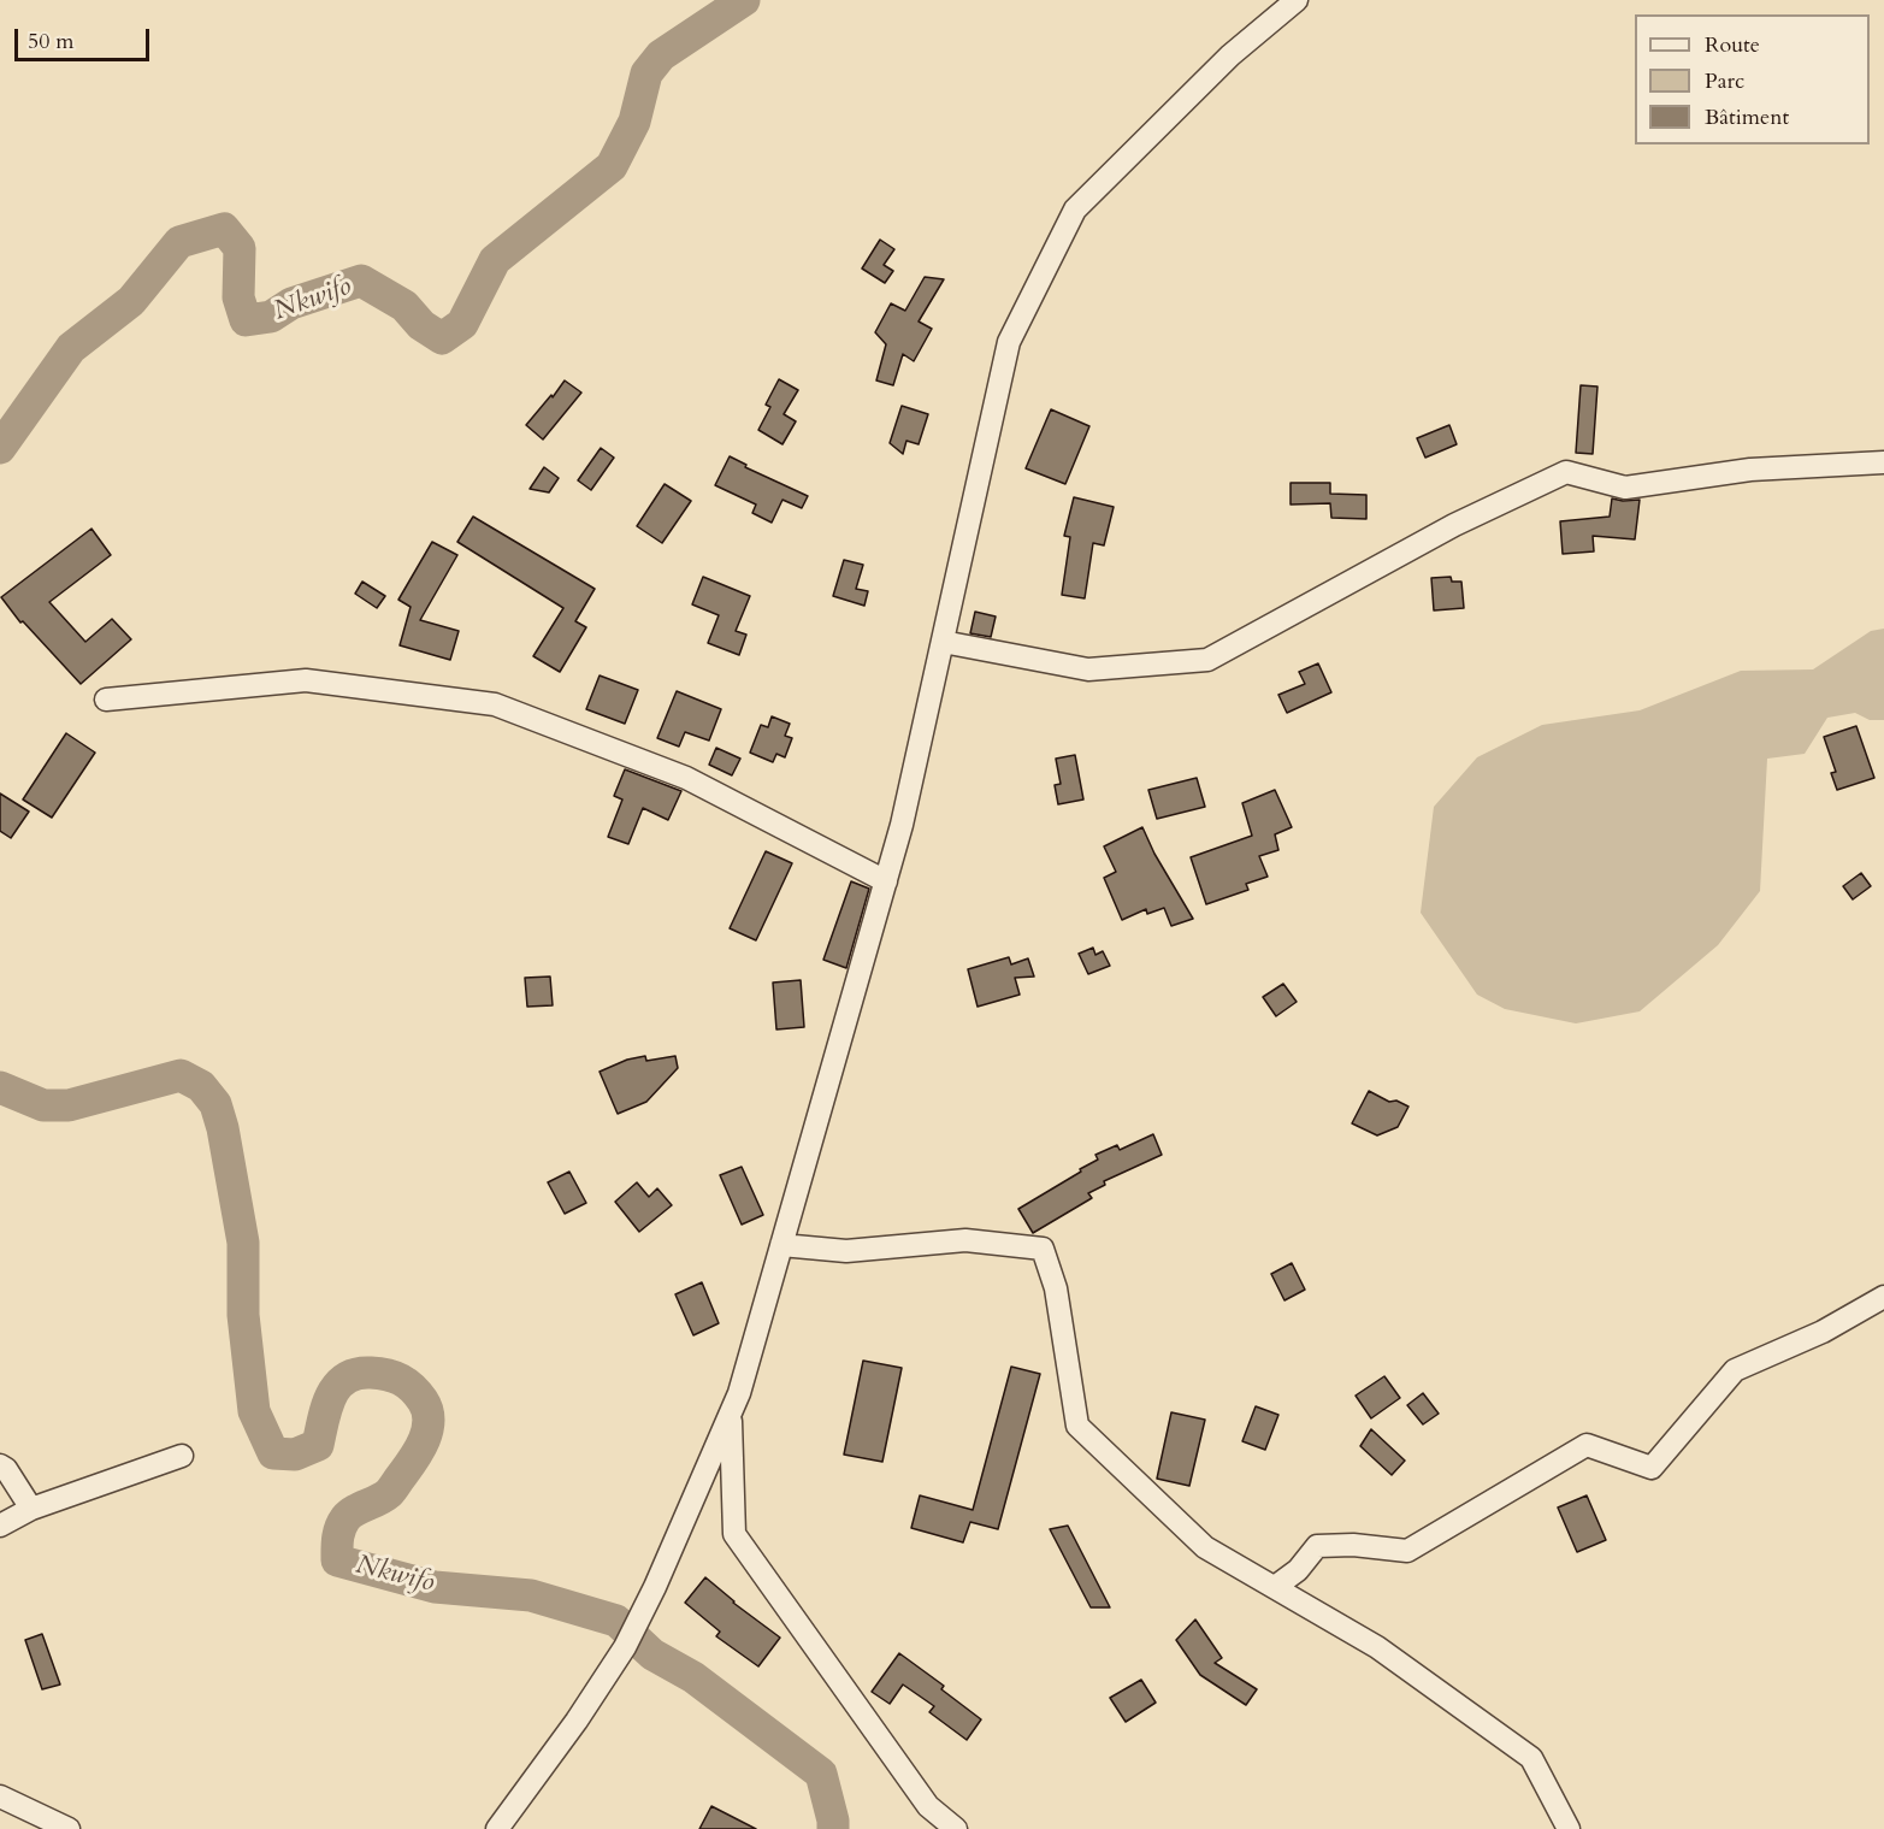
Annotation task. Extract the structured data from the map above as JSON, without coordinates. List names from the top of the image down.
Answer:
{
  "water": ["Nkwifo"],
  "legend": ["Route", "Parc", "Bâtiment"],
  "scale_bar": "50 m"
}
